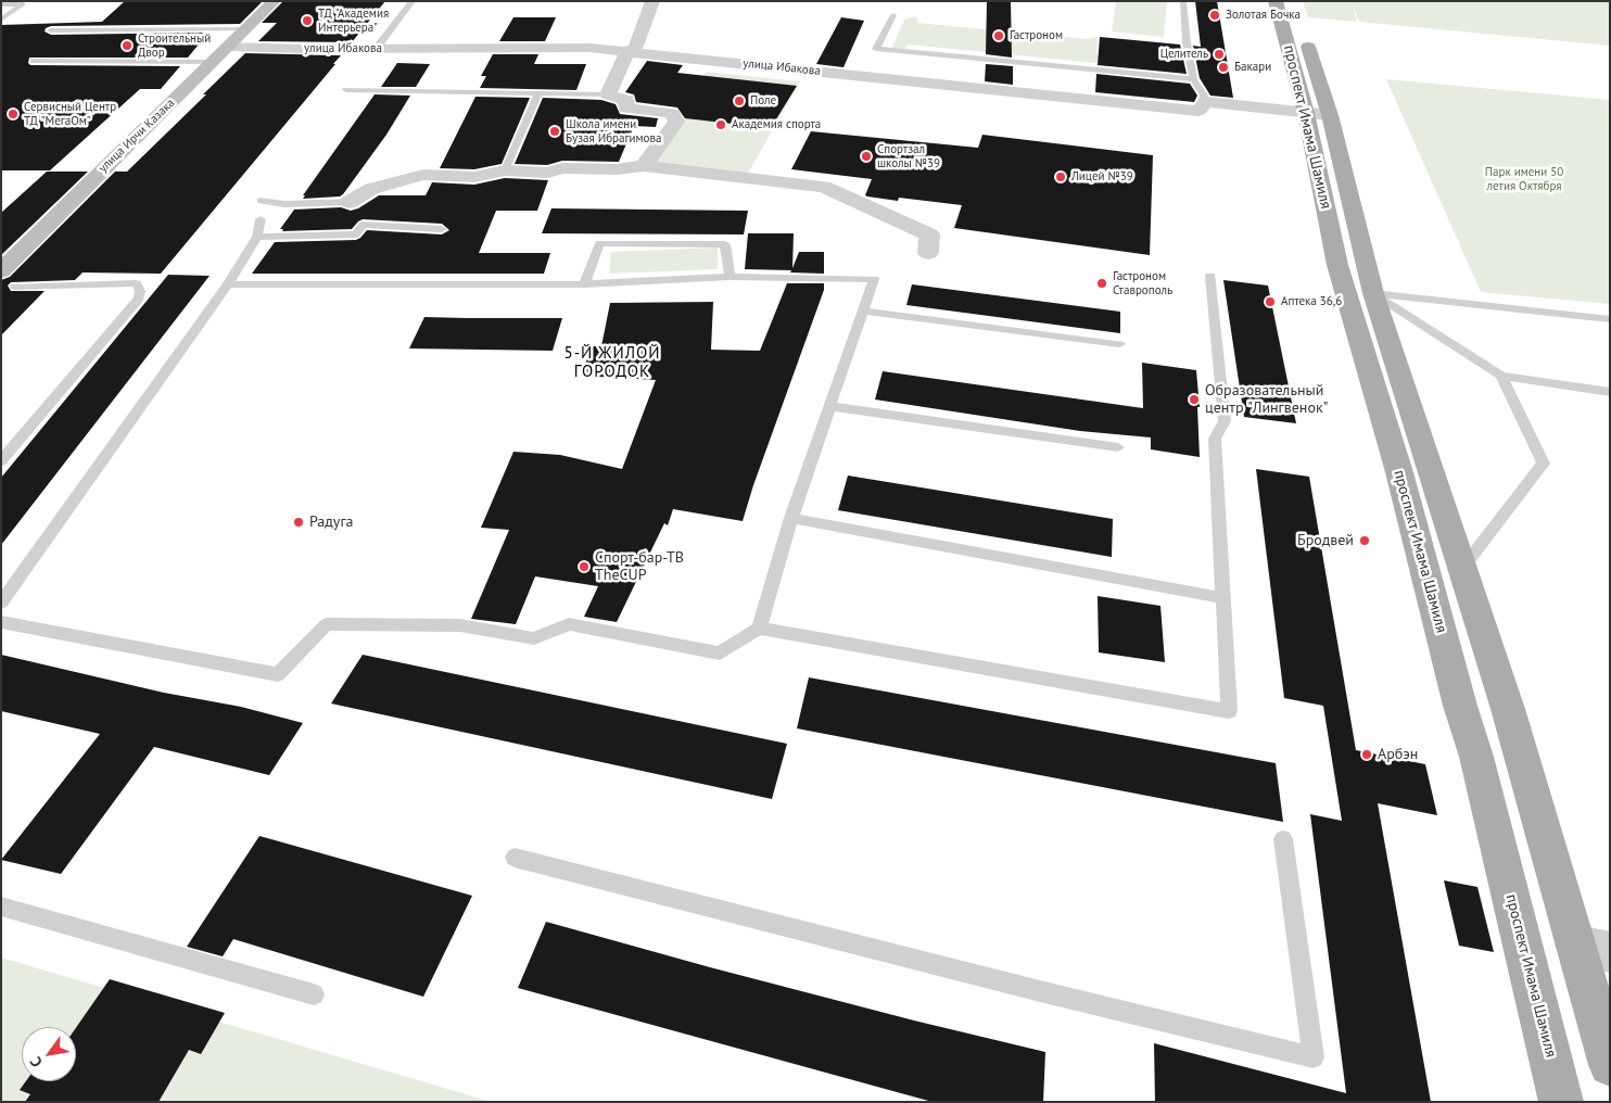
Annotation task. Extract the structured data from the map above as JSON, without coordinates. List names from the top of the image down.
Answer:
{
  "streets": {
    "main road": ["проспект Имама Шамиля", "улица Ирчи Казака"],
    "street": ["улица Ибакова"]
  },
  "crossings": [
    ["улица Ибакова", "проспект Имама Шамиля"],
    ["улица Ибакова", "улица Ирчи Казака"]
  ],
  "districts": ["5-Й ЖИЛОЙ ГОРОДОК"],
  "parks": ["Парк имени 50 летия Октября"],
  "places": [
    "Золотая Бочка",
    "ТД \"Академия Интерьера\"",
    "Гастроном",
    "Строительный Двор",
    "Целитель",
    "Бакари",
    "Поле",
    "Сервисный Центр ТД \"МегаОм\"",
    "Академия спорта",
    "Школа имени Бузая Ибрагимова",
    "Спортзал школы №39",
    "Лицей №39",
    "Гастроном Ставрополь",
    "Аптека 36,6",
    "Образовательный центр \"Лингвенок\"",
    "Радуга",
    "Бродвей",
    "Спорт-бар-ТВ TheCUP",
    "Арбэн"
  ],
  "north": "bottom left"
}
